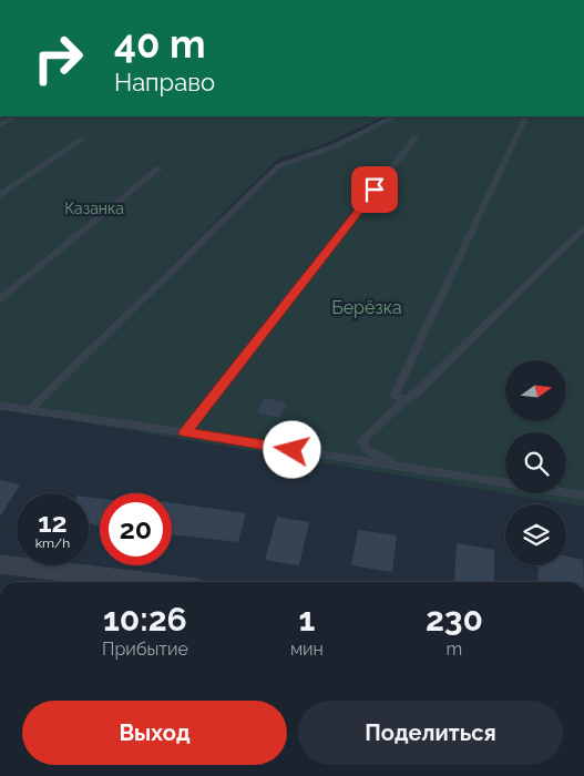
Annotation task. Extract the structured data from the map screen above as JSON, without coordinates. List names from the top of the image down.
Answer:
{
  "parks": ["Казанка", "Берёзка"],
  "north": "right",
  "page": {
    "turn": ["40 m", "Направо"],
    "speed": "12 km/h",
    "limit": "20",
    "eta": [
      "10:26",
      "Прибытие",
      "1",
      "мин",
      "230",
      "m"
    ],
    "buttons": ["Выход", "Поделиться"]
  }
}
